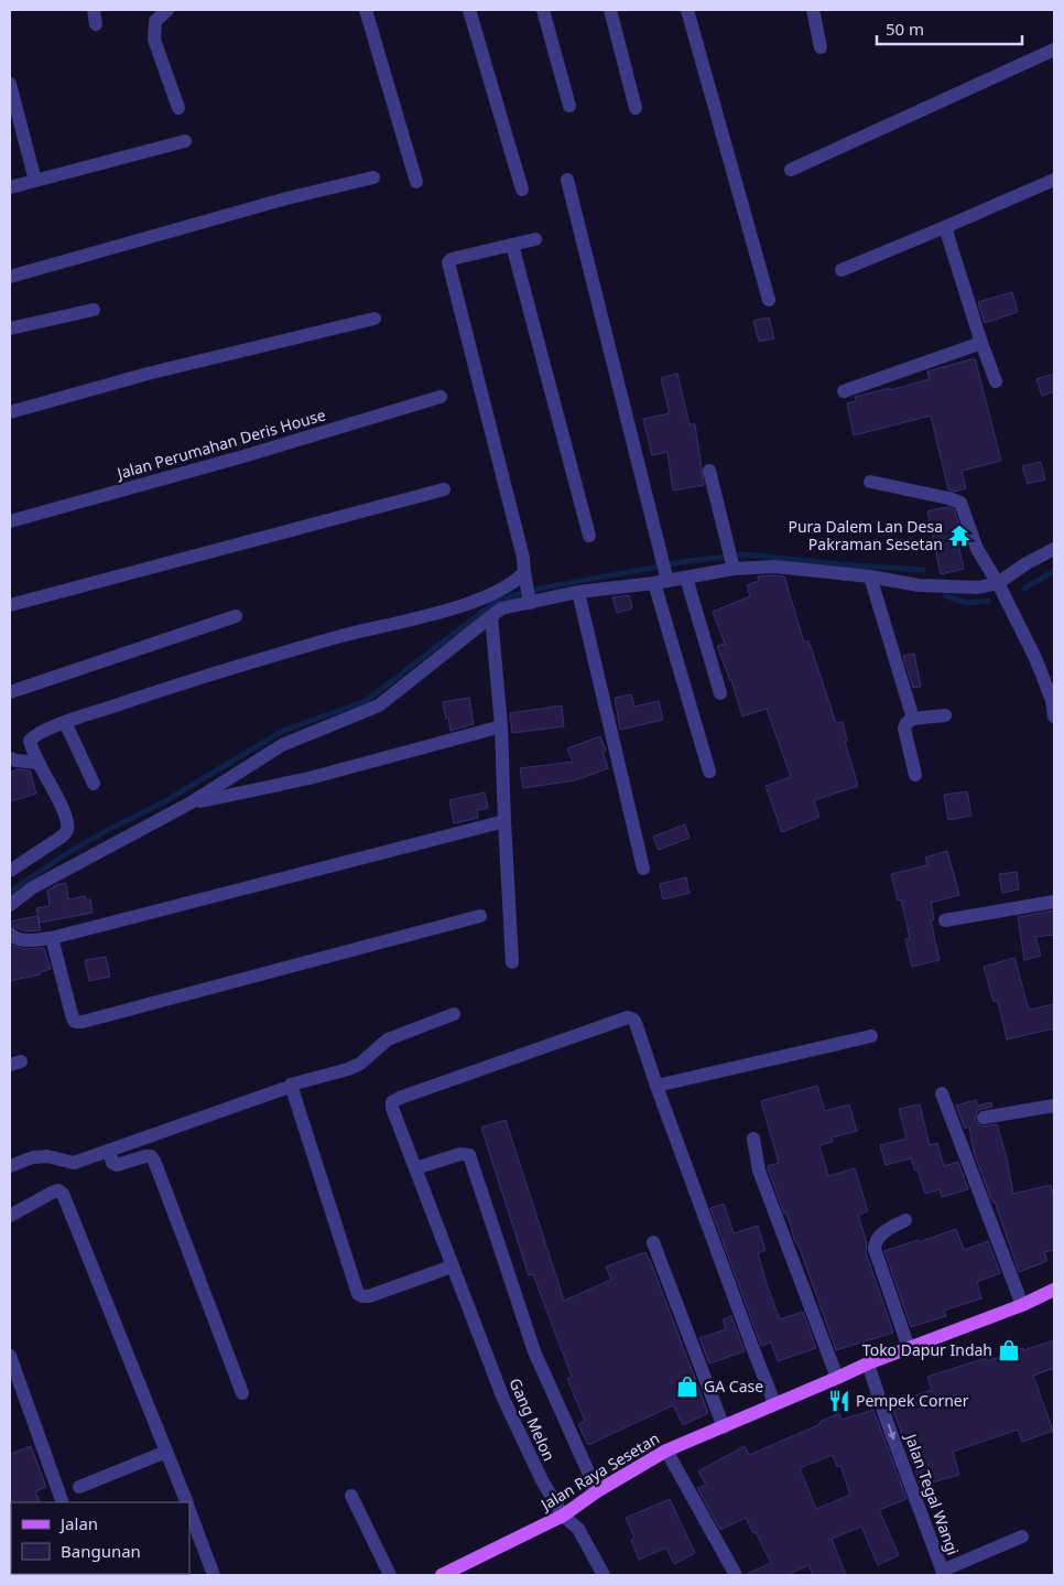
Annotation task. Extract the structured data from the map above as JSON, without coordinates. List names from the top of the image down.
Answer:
{
  "streets": {
    "main road": ["Jalan Raya Sesetan"],
    "street": ["Jalan Perumahan Deris House", "Gang Melon", "Jalan Tegal Wangi"]
  },
  "crossings": [
    ["Gang Melon", "Jalan Raya Sesetan"],
    ["Jalan Raya Sesetan", "Jalan Tegal Wangi"]
  ],
  "one_way": ["Jalan Tegal Wangi"],
  "places": {
    "temple": ["Pura Dalem Lan Desa Pakraman Sesetan"],
    "shop": ["Toko Dapur Indah", "GA Case"],
    "restaurant": ["Pempek Corner"]
  },
  "legend": ["Jalan", "Bangunan"],
  "scale_bar": "50 m"
}
